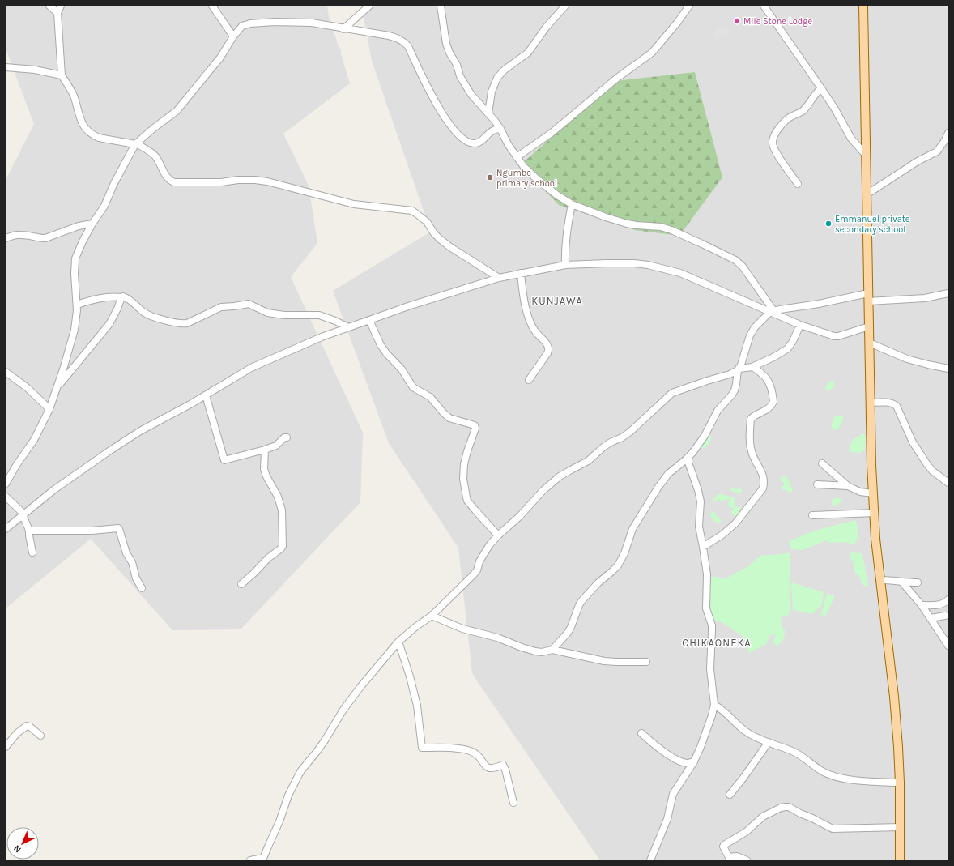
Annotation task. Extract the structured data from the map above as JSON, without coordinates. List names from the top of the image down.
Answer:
{
  "districts": ["KUNJAWA", "CHIKAONEKA"],
  "places": ["Mile Stone Lodge", "Ngumbe primary school", "Emmanuel private secondary school"],
  "north": "bottom left"
}
